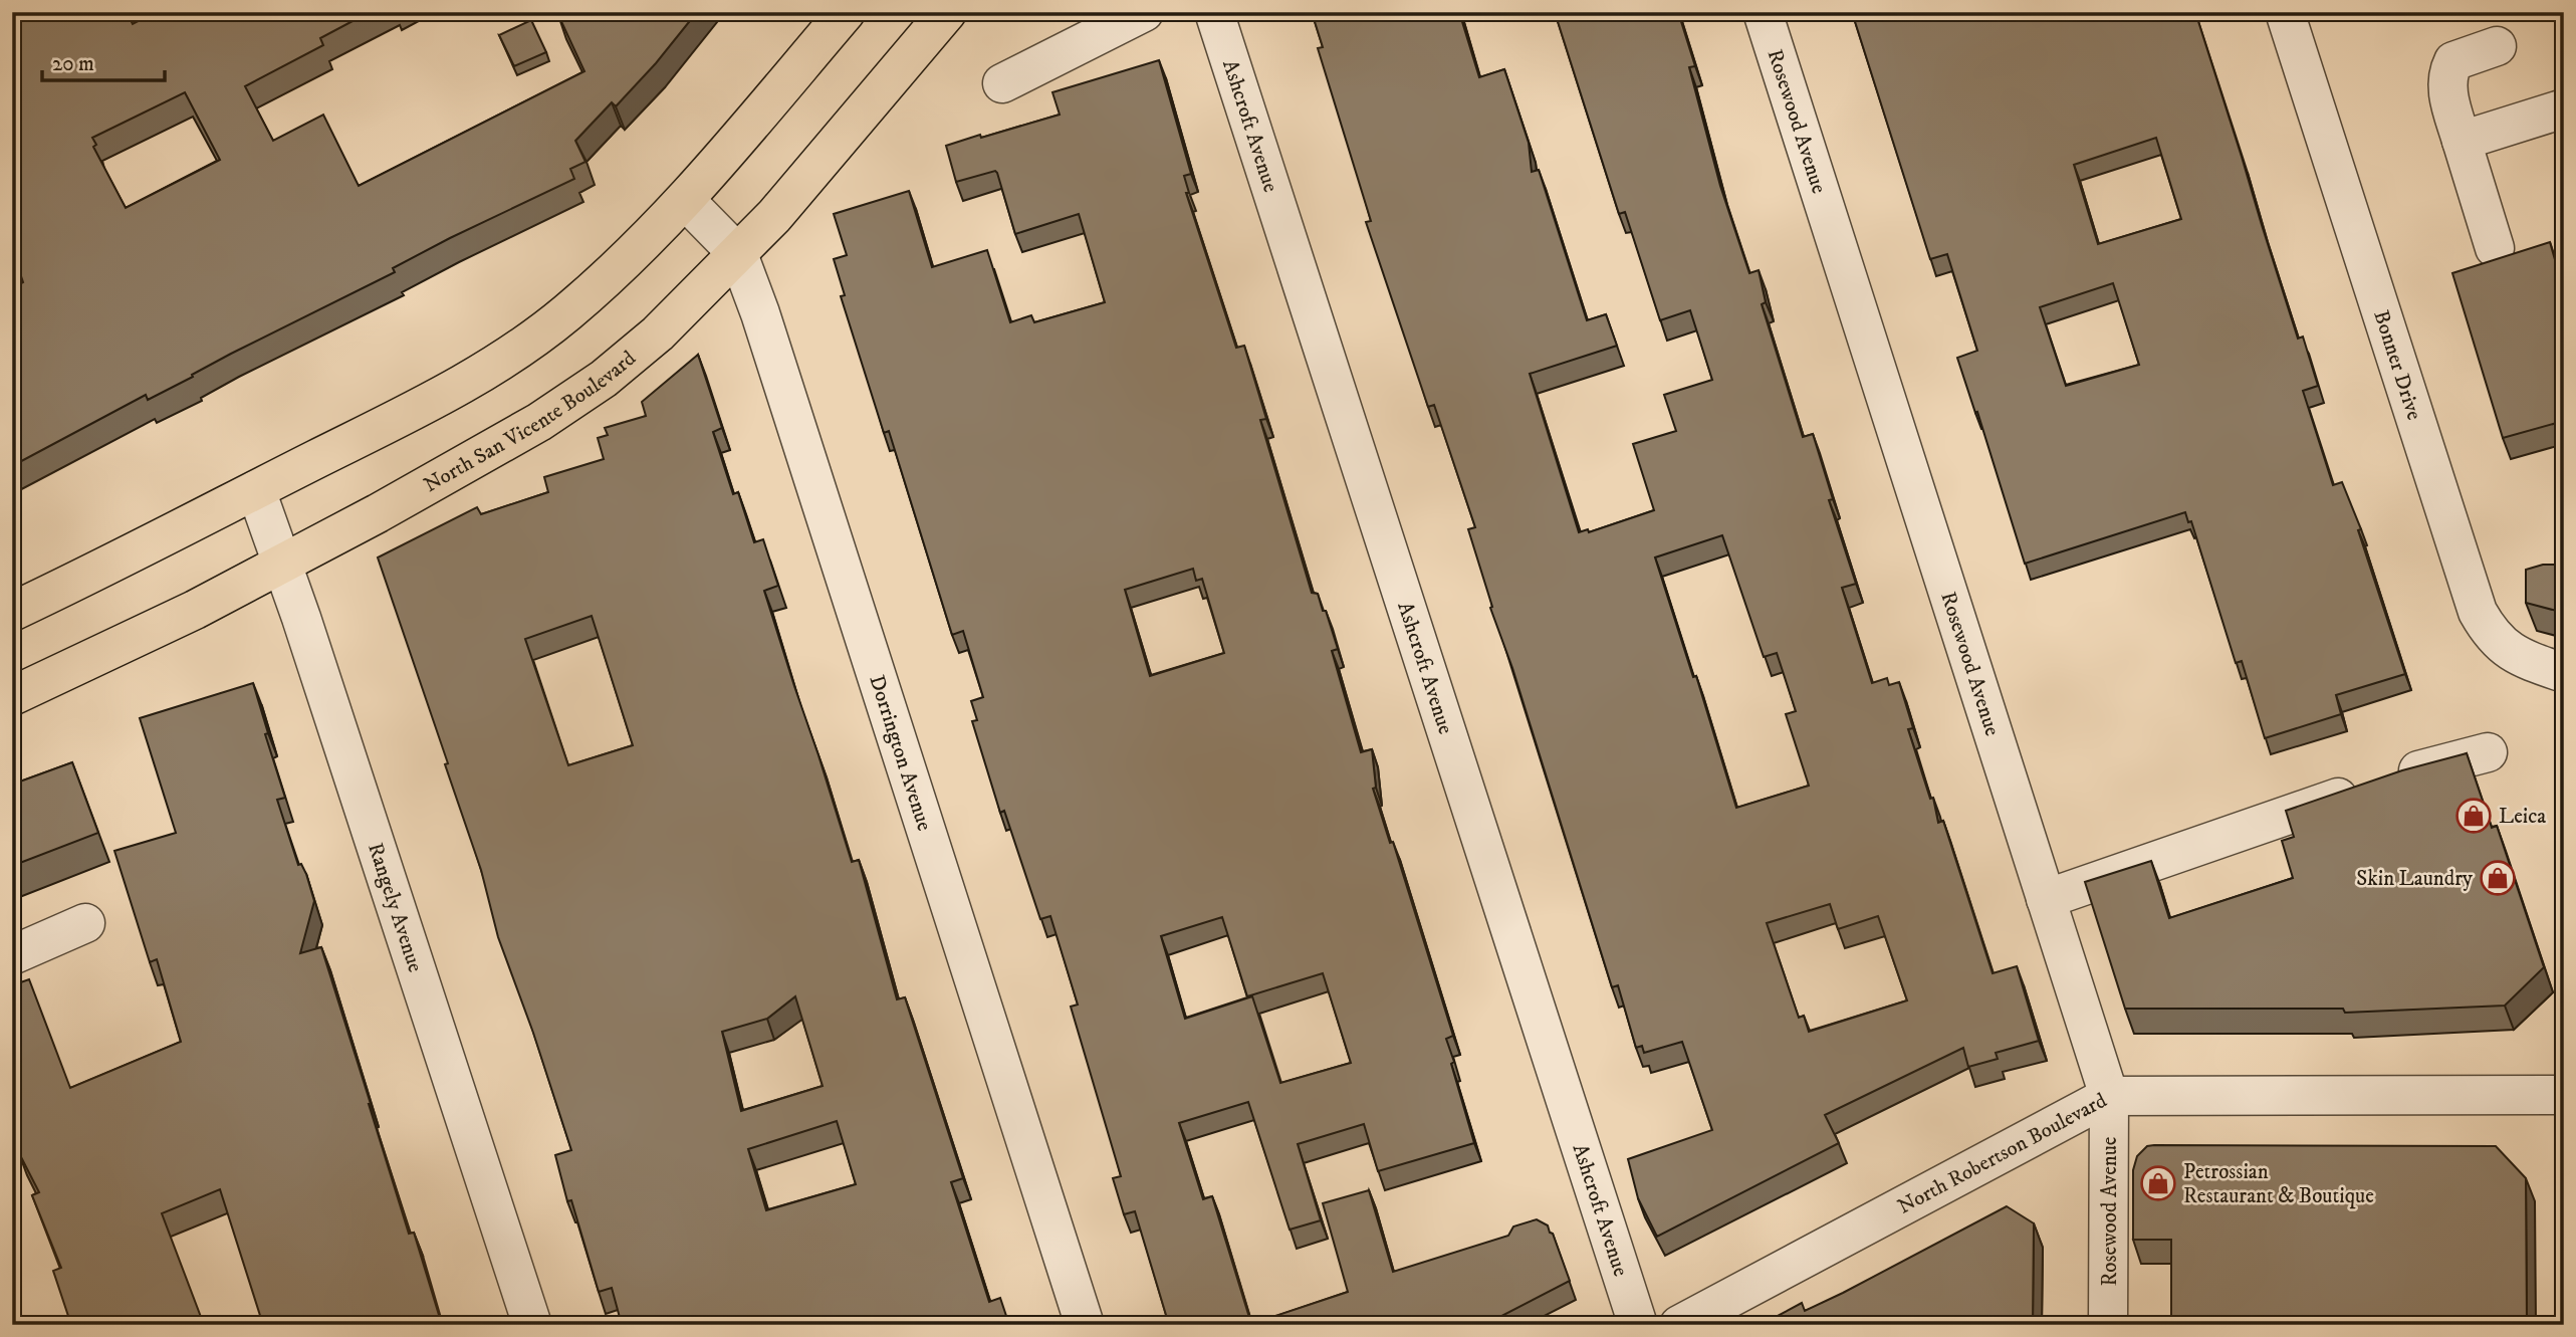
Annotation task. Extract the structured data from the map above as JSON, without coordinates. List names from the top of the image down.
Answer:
{
  "streets": {
    "main road": ["North San Vicente Boulevard"],
    "street": [
      "Rosewood Avenue",
      "Ashcroft Avenue",
      "Bonner Drive",
      "Dorrington Avenue",
      "Rangely Avenue",
      "North Robertson Boulevard"
    ]
  },
  "crossings": [
    ["Rosewood Avenue", "North Robertson Boulevard"],
    ["North San Vicente Boulevard", "Dorrington Avenue"],
    ["North San Vicente Boulevard", "Rangely Avenue"]
  ],
  "places": {
    "shop": ["Leica", "Skin Laundry", "Petrossian Restaurant & Boutique"]
  },
  "scale_bar": "20 m"
}
